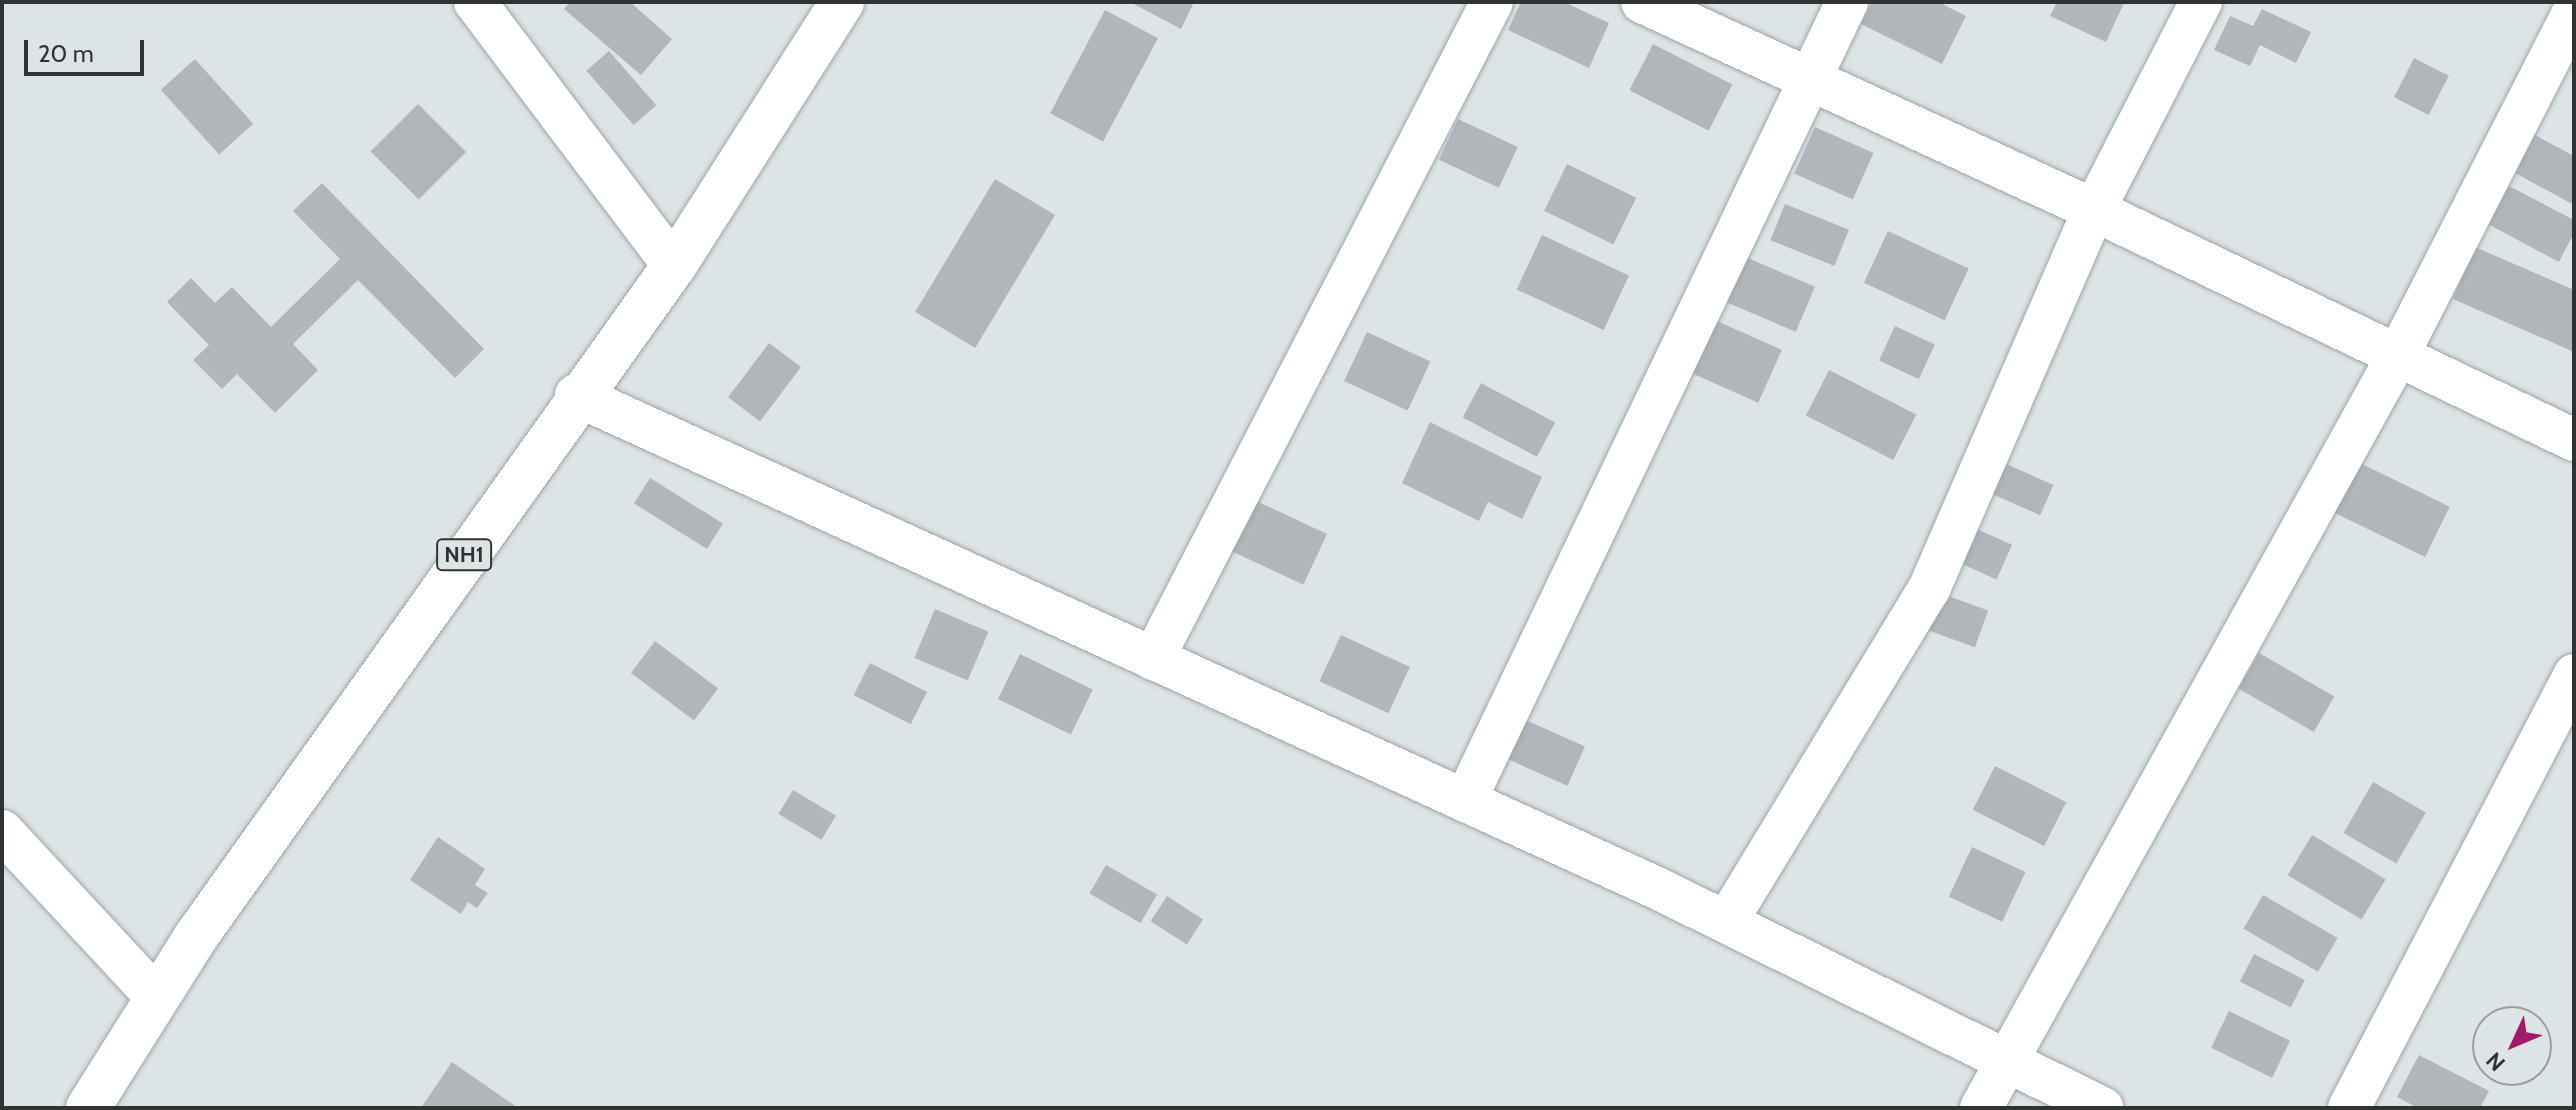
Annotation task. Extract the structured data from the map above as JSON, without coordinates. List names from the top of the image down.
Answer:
{
  "streets": {
    "highway": ["NH1"]
  },
  "scale_bar": "20 m",
  "north": "bottom left"
}
